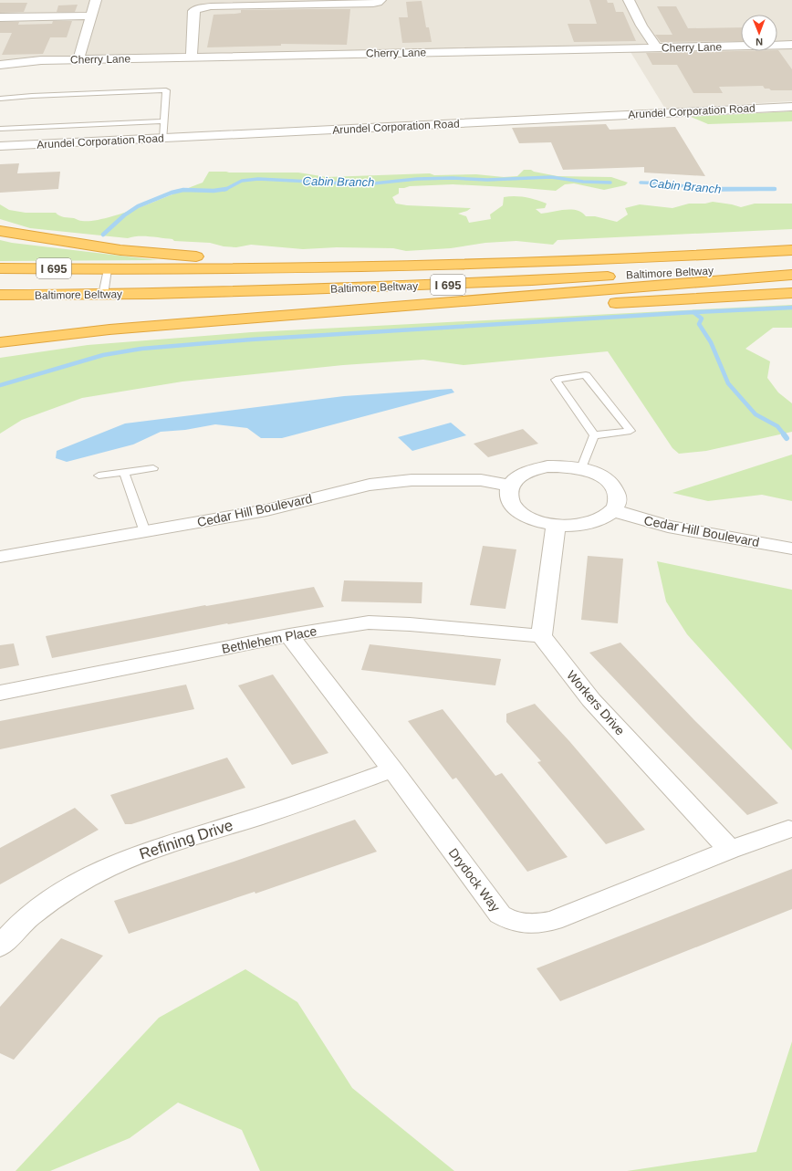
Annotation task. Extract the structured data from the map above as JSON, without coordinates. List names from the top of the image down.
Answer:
{
  "streets": {
    "highway": ["I 695", "Baltimore Beltway"],
    "street": [
      "Cherry Lane",
      "Arundel Corporation Road",
      "Cedar Hill Boulevard",
      "Bethlehem Place",
      "Workers Drive",
      "Refining Drive",
      "Drydock Way"
    ]
  },
  "crossings": [
    ["Bethlehem Place", "Workers Drive"],
    ["Bethlehem Place", "Drydock Way"],
    ["Workers Drive", "Drydock Way"],
    ["Refining Drive", "Drydock Way"]
  ],
  "water": ["Cabin Branch"],
  "north": "bottom"
}
